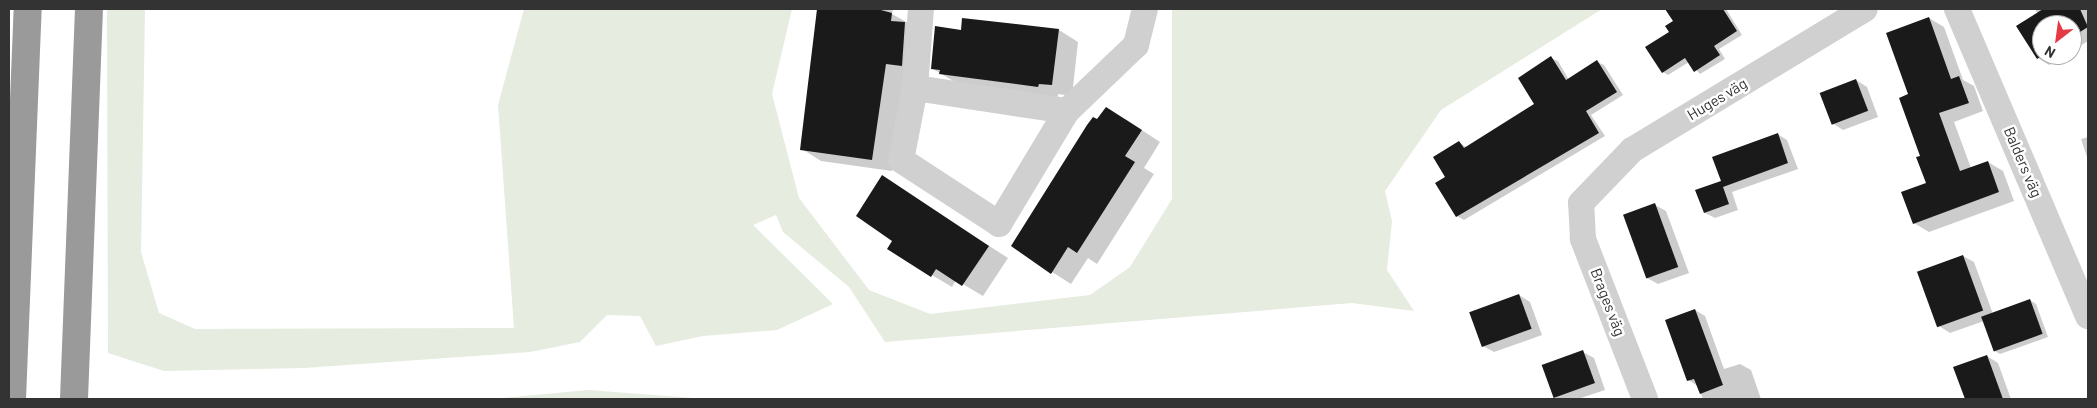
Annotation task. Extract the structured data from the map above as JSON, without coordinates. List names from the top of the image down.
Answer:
{
  "streets": {
    "street": ["Huges väg", "Balders väg", "Brages väg"]
  },
  "crossings": [
    ["Huges väg", "Brages väg"]
  ],
  "north": "bottom left"
}
